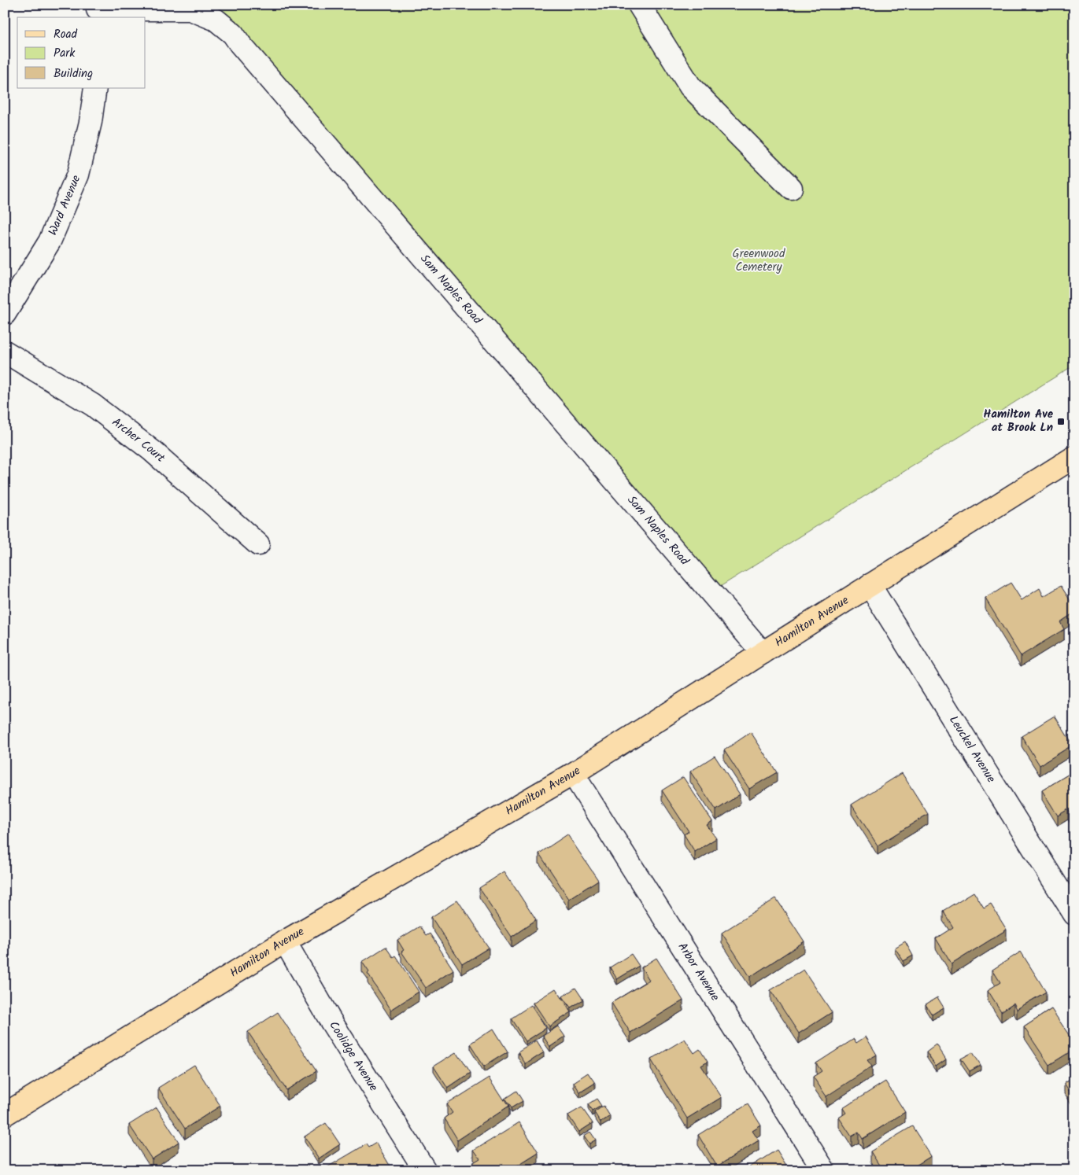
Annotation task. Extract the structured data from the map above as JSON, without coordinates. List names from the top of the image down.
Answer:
{
  "streets": {
    "main road": ["Hamilton Avenue"],
    "street": [
      "Ward Avenue",
      "Sam Naples Road",
      "Archer Court",
      "Leuckel Avenue",
      "Arbor Avenue",
      "Coolidge Avenue"
    ]
  },
  "crossings": [
    ["Sam Naples Road", "Hamilton Avenue"],
    ["Hamilton Avenue", "Leuckel Avenue"],
    ["Hamilton Avenue", "Arbor Avenue"],
    ["Hamilton Avenue", "Coolidge Avenue"]
  ],
  "parks": ["Greenwood Cemetery"],
  "places": {
    "transit": ["Hamilton Ave at Brook Ln"]
  },
  "legend": ["Road", "Park", "Building"]
}
